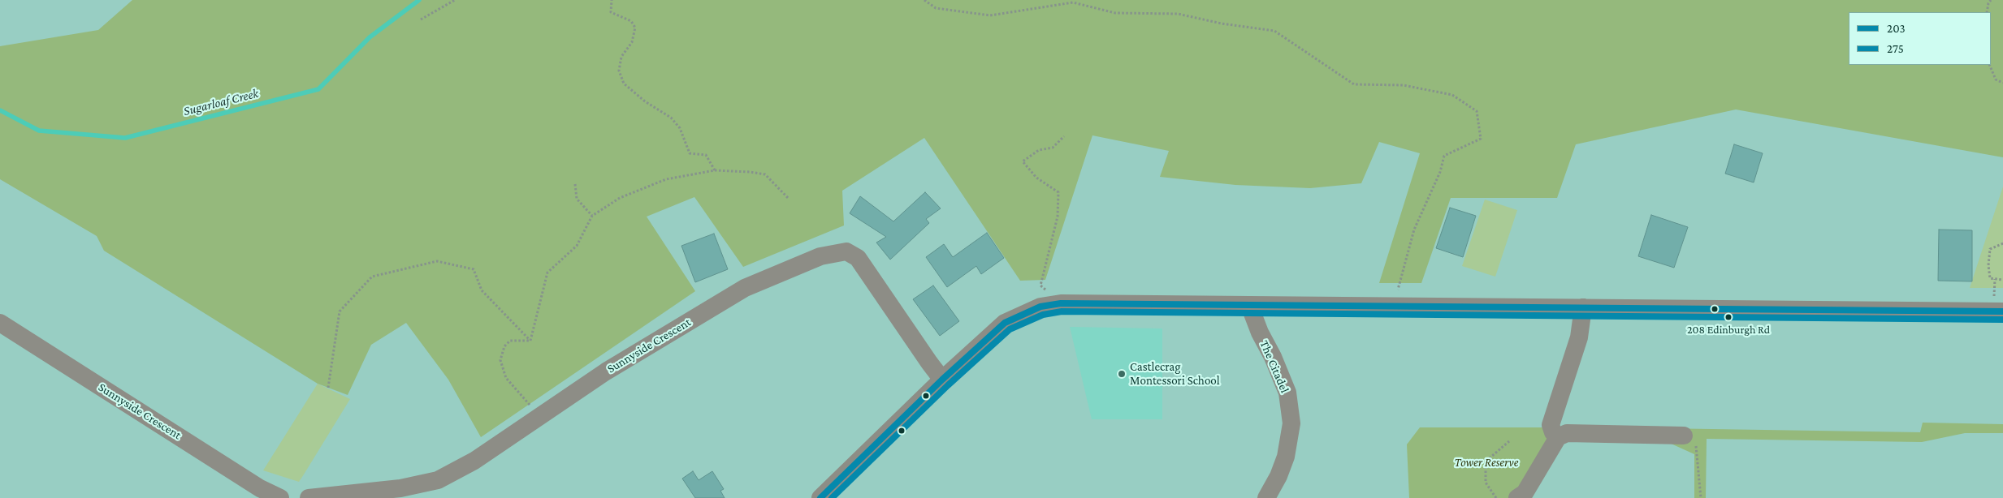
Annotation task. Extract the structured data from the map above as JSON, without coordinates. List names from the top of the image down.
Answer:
{
  "streets": {
    "street": ["Sunnyside Crescent", "The Citadel"]
  },
  "water": ["Sugarloaf Creek"],
  "parks": ["Tower Reserve"],
  "places": ["208 Edinburgh Rd", "Castlecrag Montessori School"],
  "lines": ["transit line 203", "transit line 275"],
  "legend": ["203", "275"]
}
